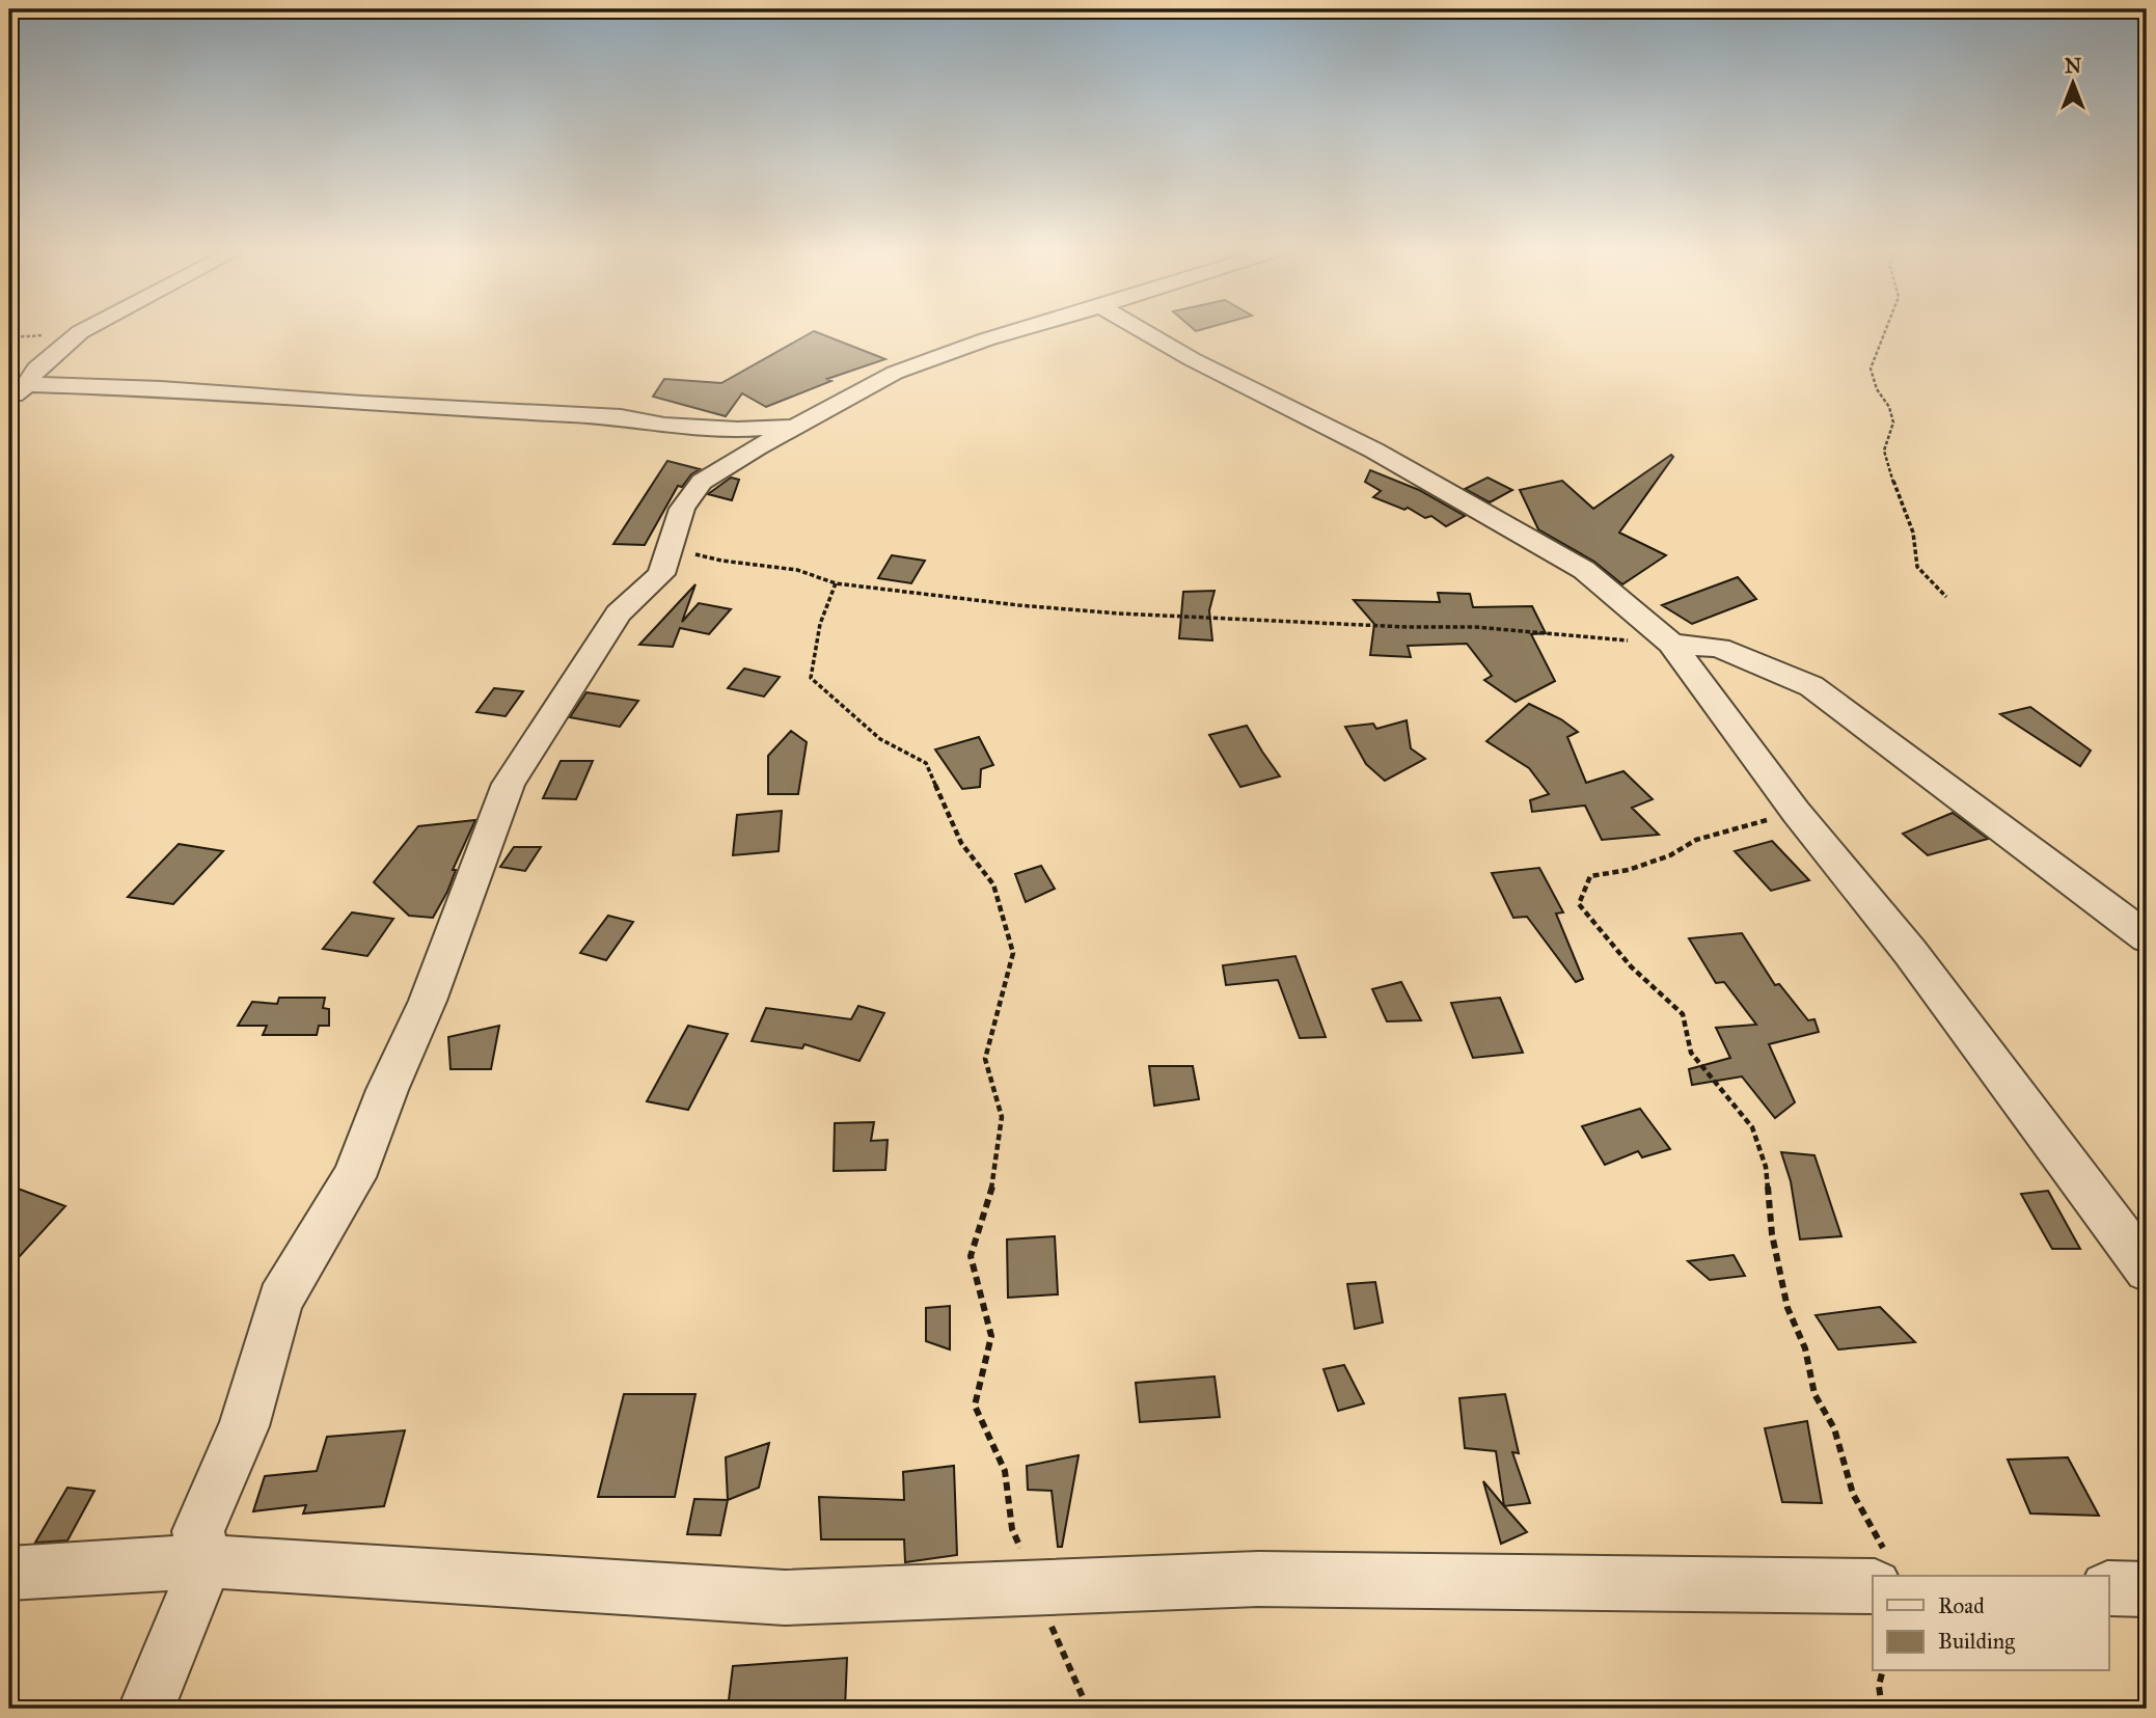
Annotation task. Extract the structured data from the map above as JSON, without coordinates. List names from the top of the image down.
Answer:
{
  "legend": ["Road", "Building"],
  "north": "top"
}
